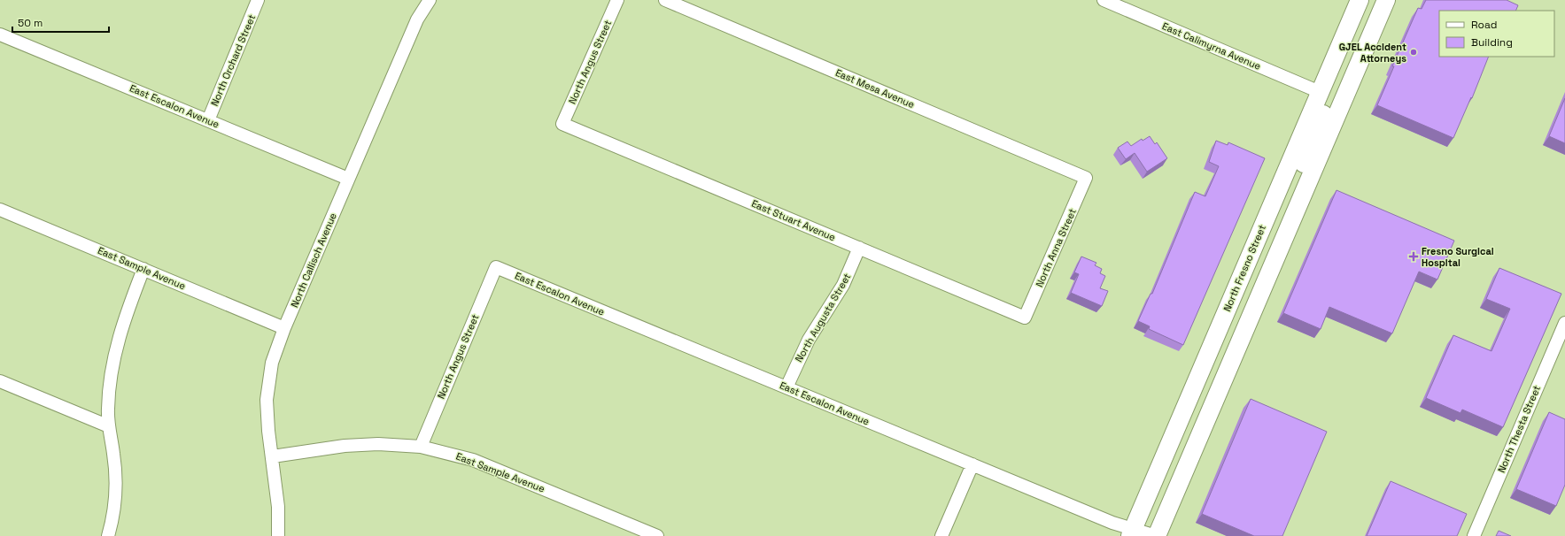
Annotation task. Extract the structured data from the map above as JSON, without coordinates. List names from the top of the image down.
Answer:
{
  "streets": {
    "main road": ["North Fresno Street"],
    "street": [
      "East Calimyrna Avenue",
      "North Orchard Street",
      "North Angus Street",
      "East Mesa Avenue",
      "East Escalon Avenue",
      "East Stuart Avenue",
      "North Anna Street",
      "North Callisch Avenue",
      "East Sample Avenue",
      "North Augusta Street",
      "North Thesta Street"
    ]
  },
  "crossings": [
    ["East Calimyrna Avenue", "North Fresno Street"],
    ["North Orchard Street", "East Escalon Avenue"],
    ["North Angus Street", "East Escalon Avenue"],
    ["North Angus Street", "East Stuart Avenue"],
    ["North Angus Street", "East Sample Avenue"],
    ["East Mesa Avenue", "North Anna Street"],
    ["East Escalon Avenue", "North Callisch Avenue"],
    ["East Escalon Avenue", "North Fresno Street"],
    ["East Escalon Avenue", "North Augusta Street"],
    ["East Stuart Avenue", "North Anna Street"],
    ["East Stuart Avenue", "North Augusta Street"],
    ["North Callisch Avenue", "East Sample Avenue"]
  ],
  "places": {
    "other": ["GJEL Accident Attorneys"],
    "health": ["Fresno Surgical Hospital"]
  },
  "legend": ["Road", "Building"],
  "scale_bar": "50 m"
}
